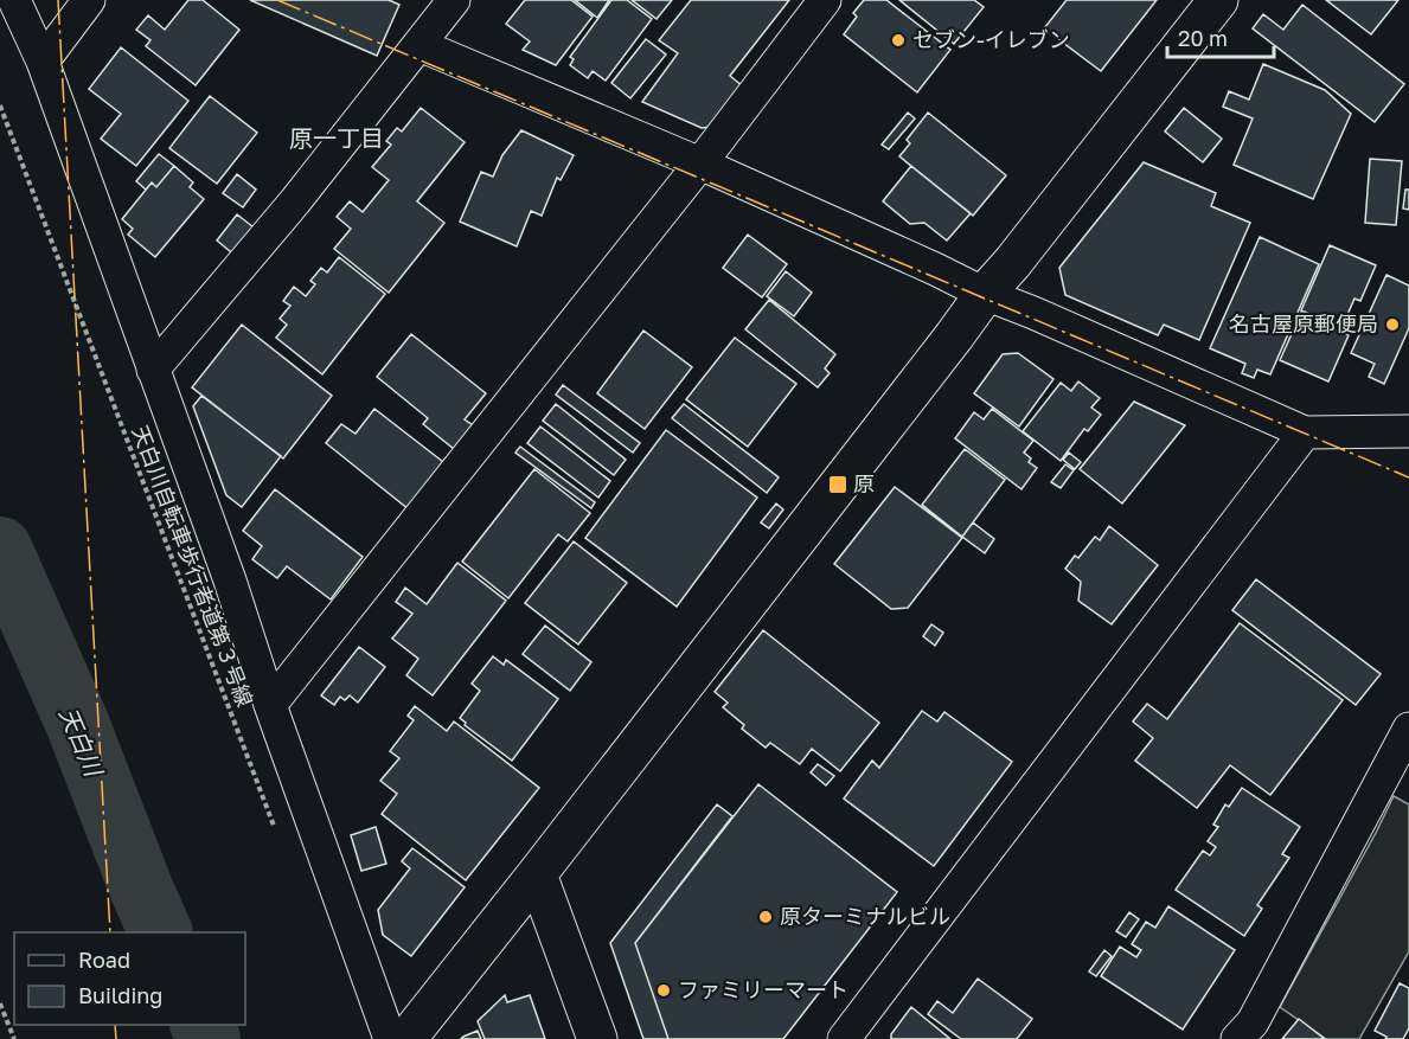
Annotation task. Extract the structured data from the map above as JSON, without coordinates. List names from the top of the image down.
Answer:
{
  "streets": {
    "path": ["天白川自転車歩行者道第３号線"]
  },
  "districts": ["原一丁目"],
  "water": ["天白川"],
  "places": {
    "other": [
      "セブン-イレブン",
      "名古屋原郵便局",
      "原ターミナルビル",
      "ファミリーマート"
    ],
    "transit": ["原"]
  },
  "legend": ["Road", "Building"],
  "scale_bar": "20 m"
}
